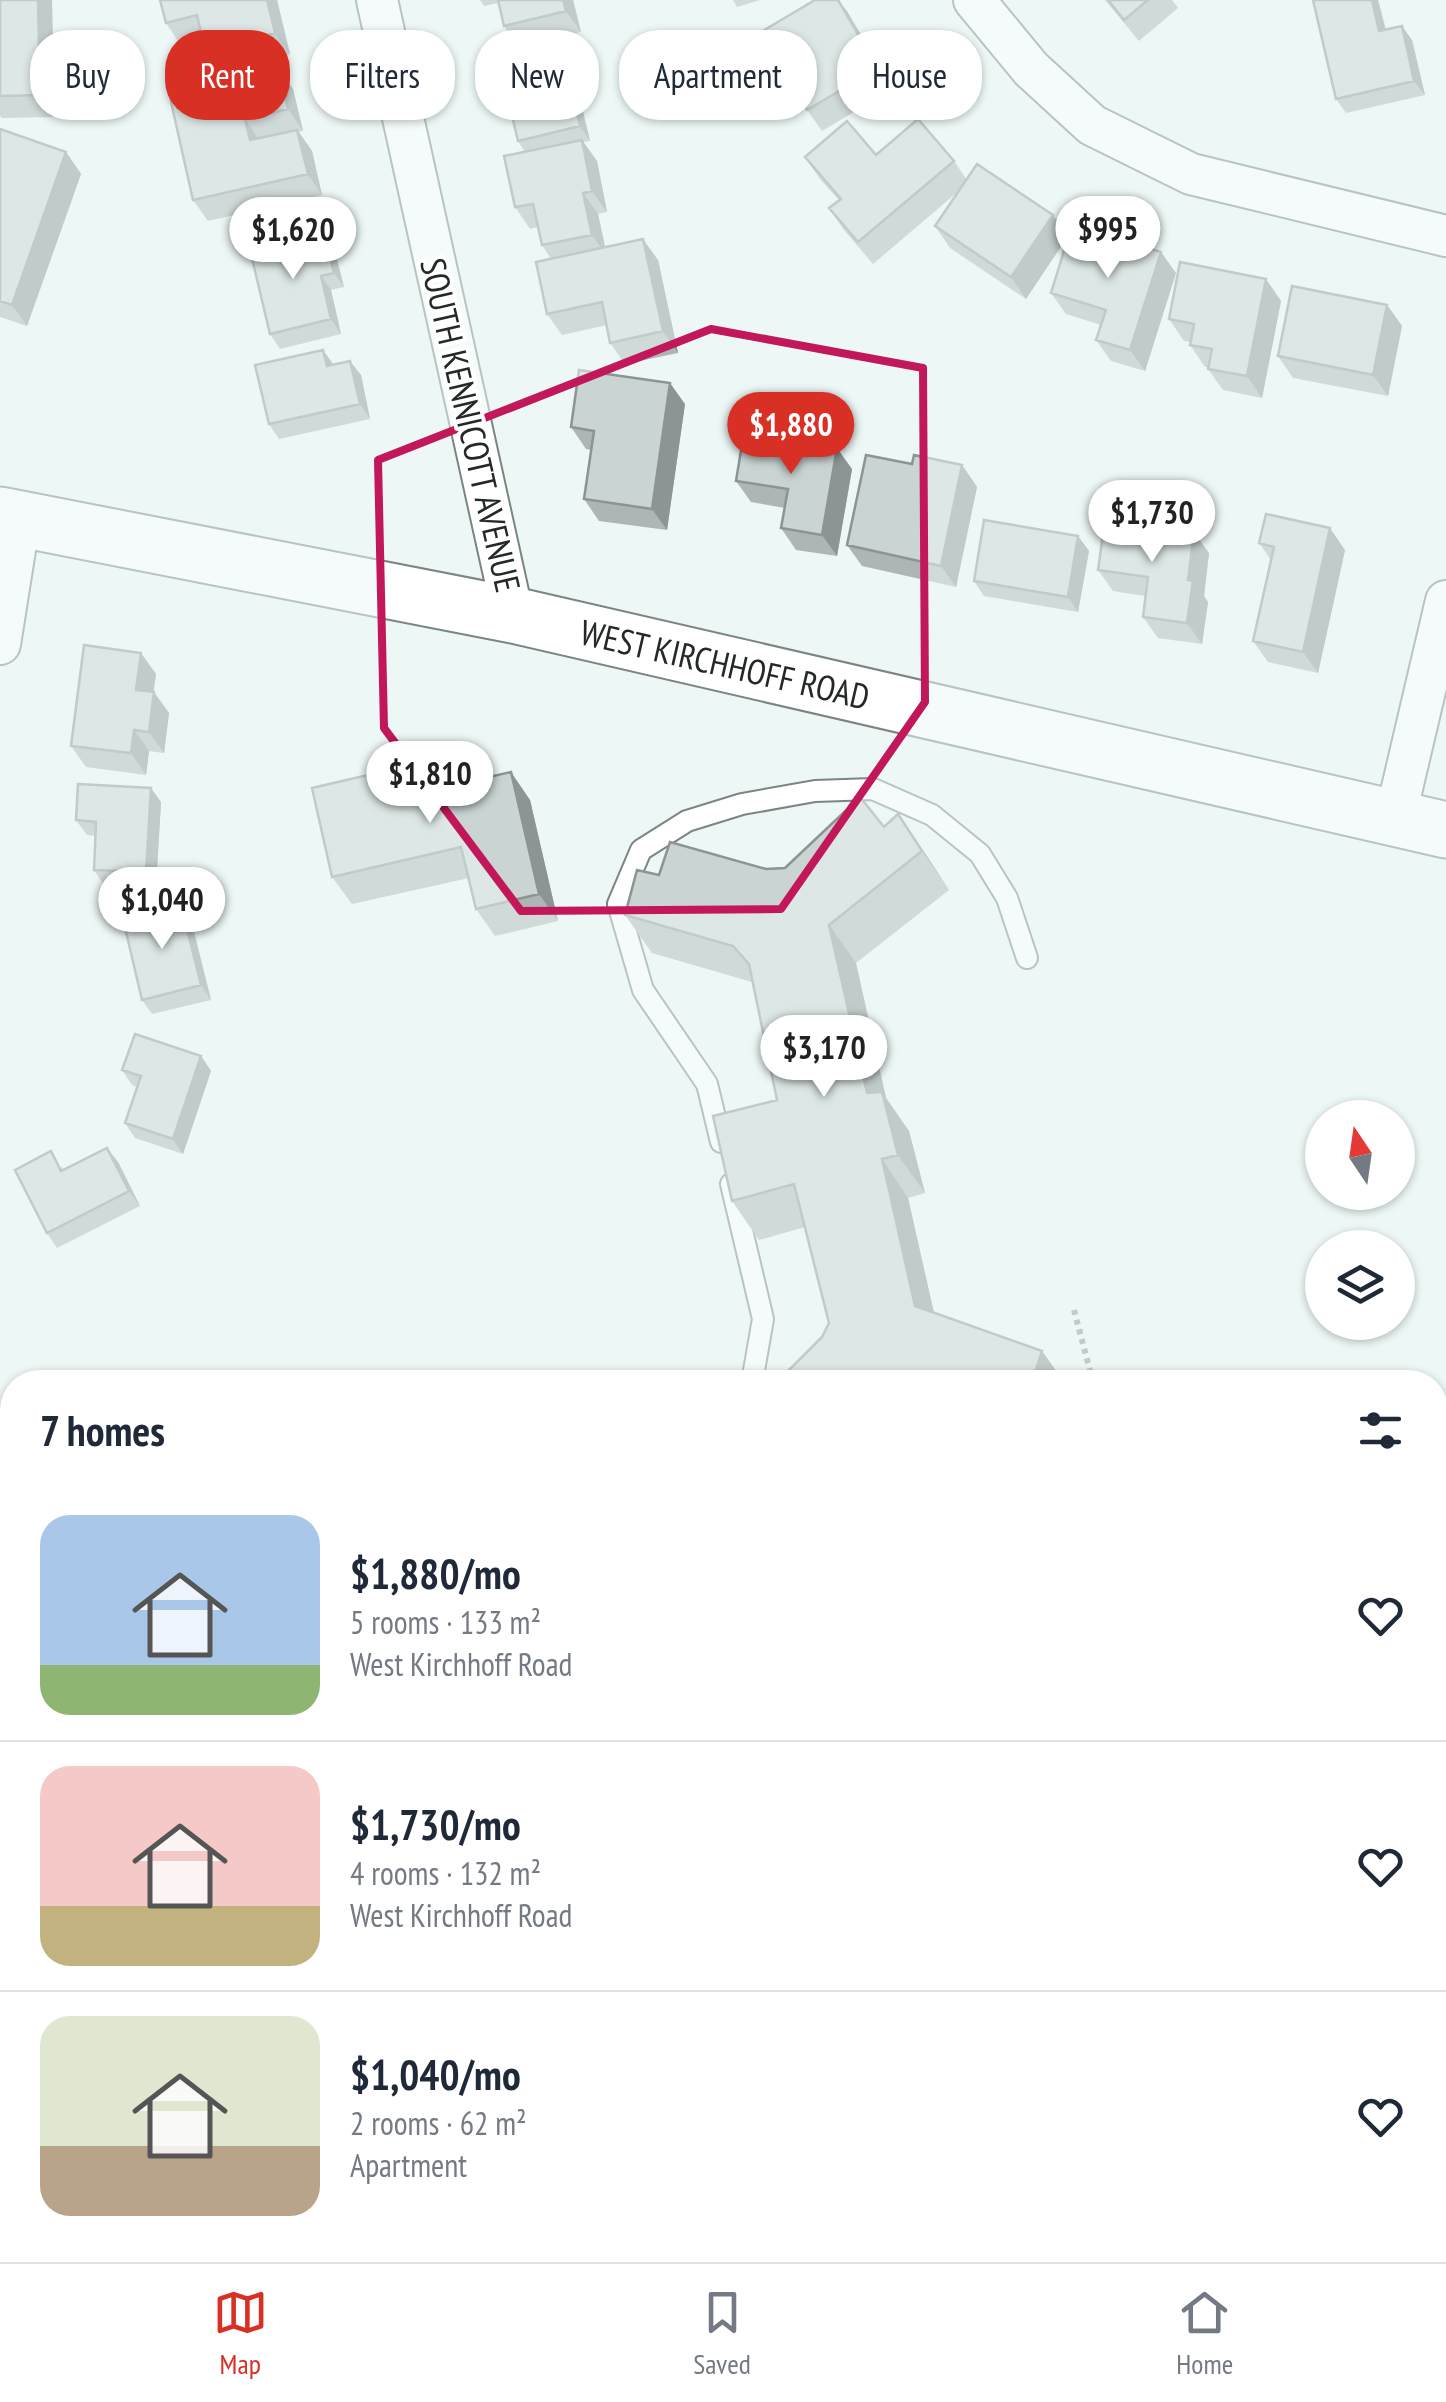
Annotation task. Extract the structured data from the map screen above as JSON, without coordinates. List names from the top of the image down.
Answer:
{
  "streets": {
    "main road": ["WEST KIRCHHOFF ROAD"],
    "street": ["SOUTH KENNICOTT AVENUE"]
  },
  "crossings": [
    ["SOUTH KENNICOTT AVENUE", "WEST KIRCHHOFF ROAD"]
  ],
  "north": "top",
  "page": {
    "chip": [
      "Buy",
      "Rent",
      "Filters",
      "New",
      "Apartment",
      "House"
    ],
    "price": [
      "$995",
      "$1,620",
      "$1,880",
      "$1,730",
      "$1,810",
      "$1,040",
      "$3,170"
    ],
    "heading": "7 homes",
    "list": [
      {
        "name": "$1,880/mo",
        "note": "5 rooms · 133 m² · West Kirchhoff Road"
      },
      {
        "name": "$1,730/mo",
        "note": "4 rooms · 132 m² · West Kirchhoff Road"
      },
      {
        "name": "$1,040/mo",
        "note": "2 rooms · 62 m² · Apartment"
      }
    ],
    "tabs": ["Map", "Saved", "Home"]
  }
}
